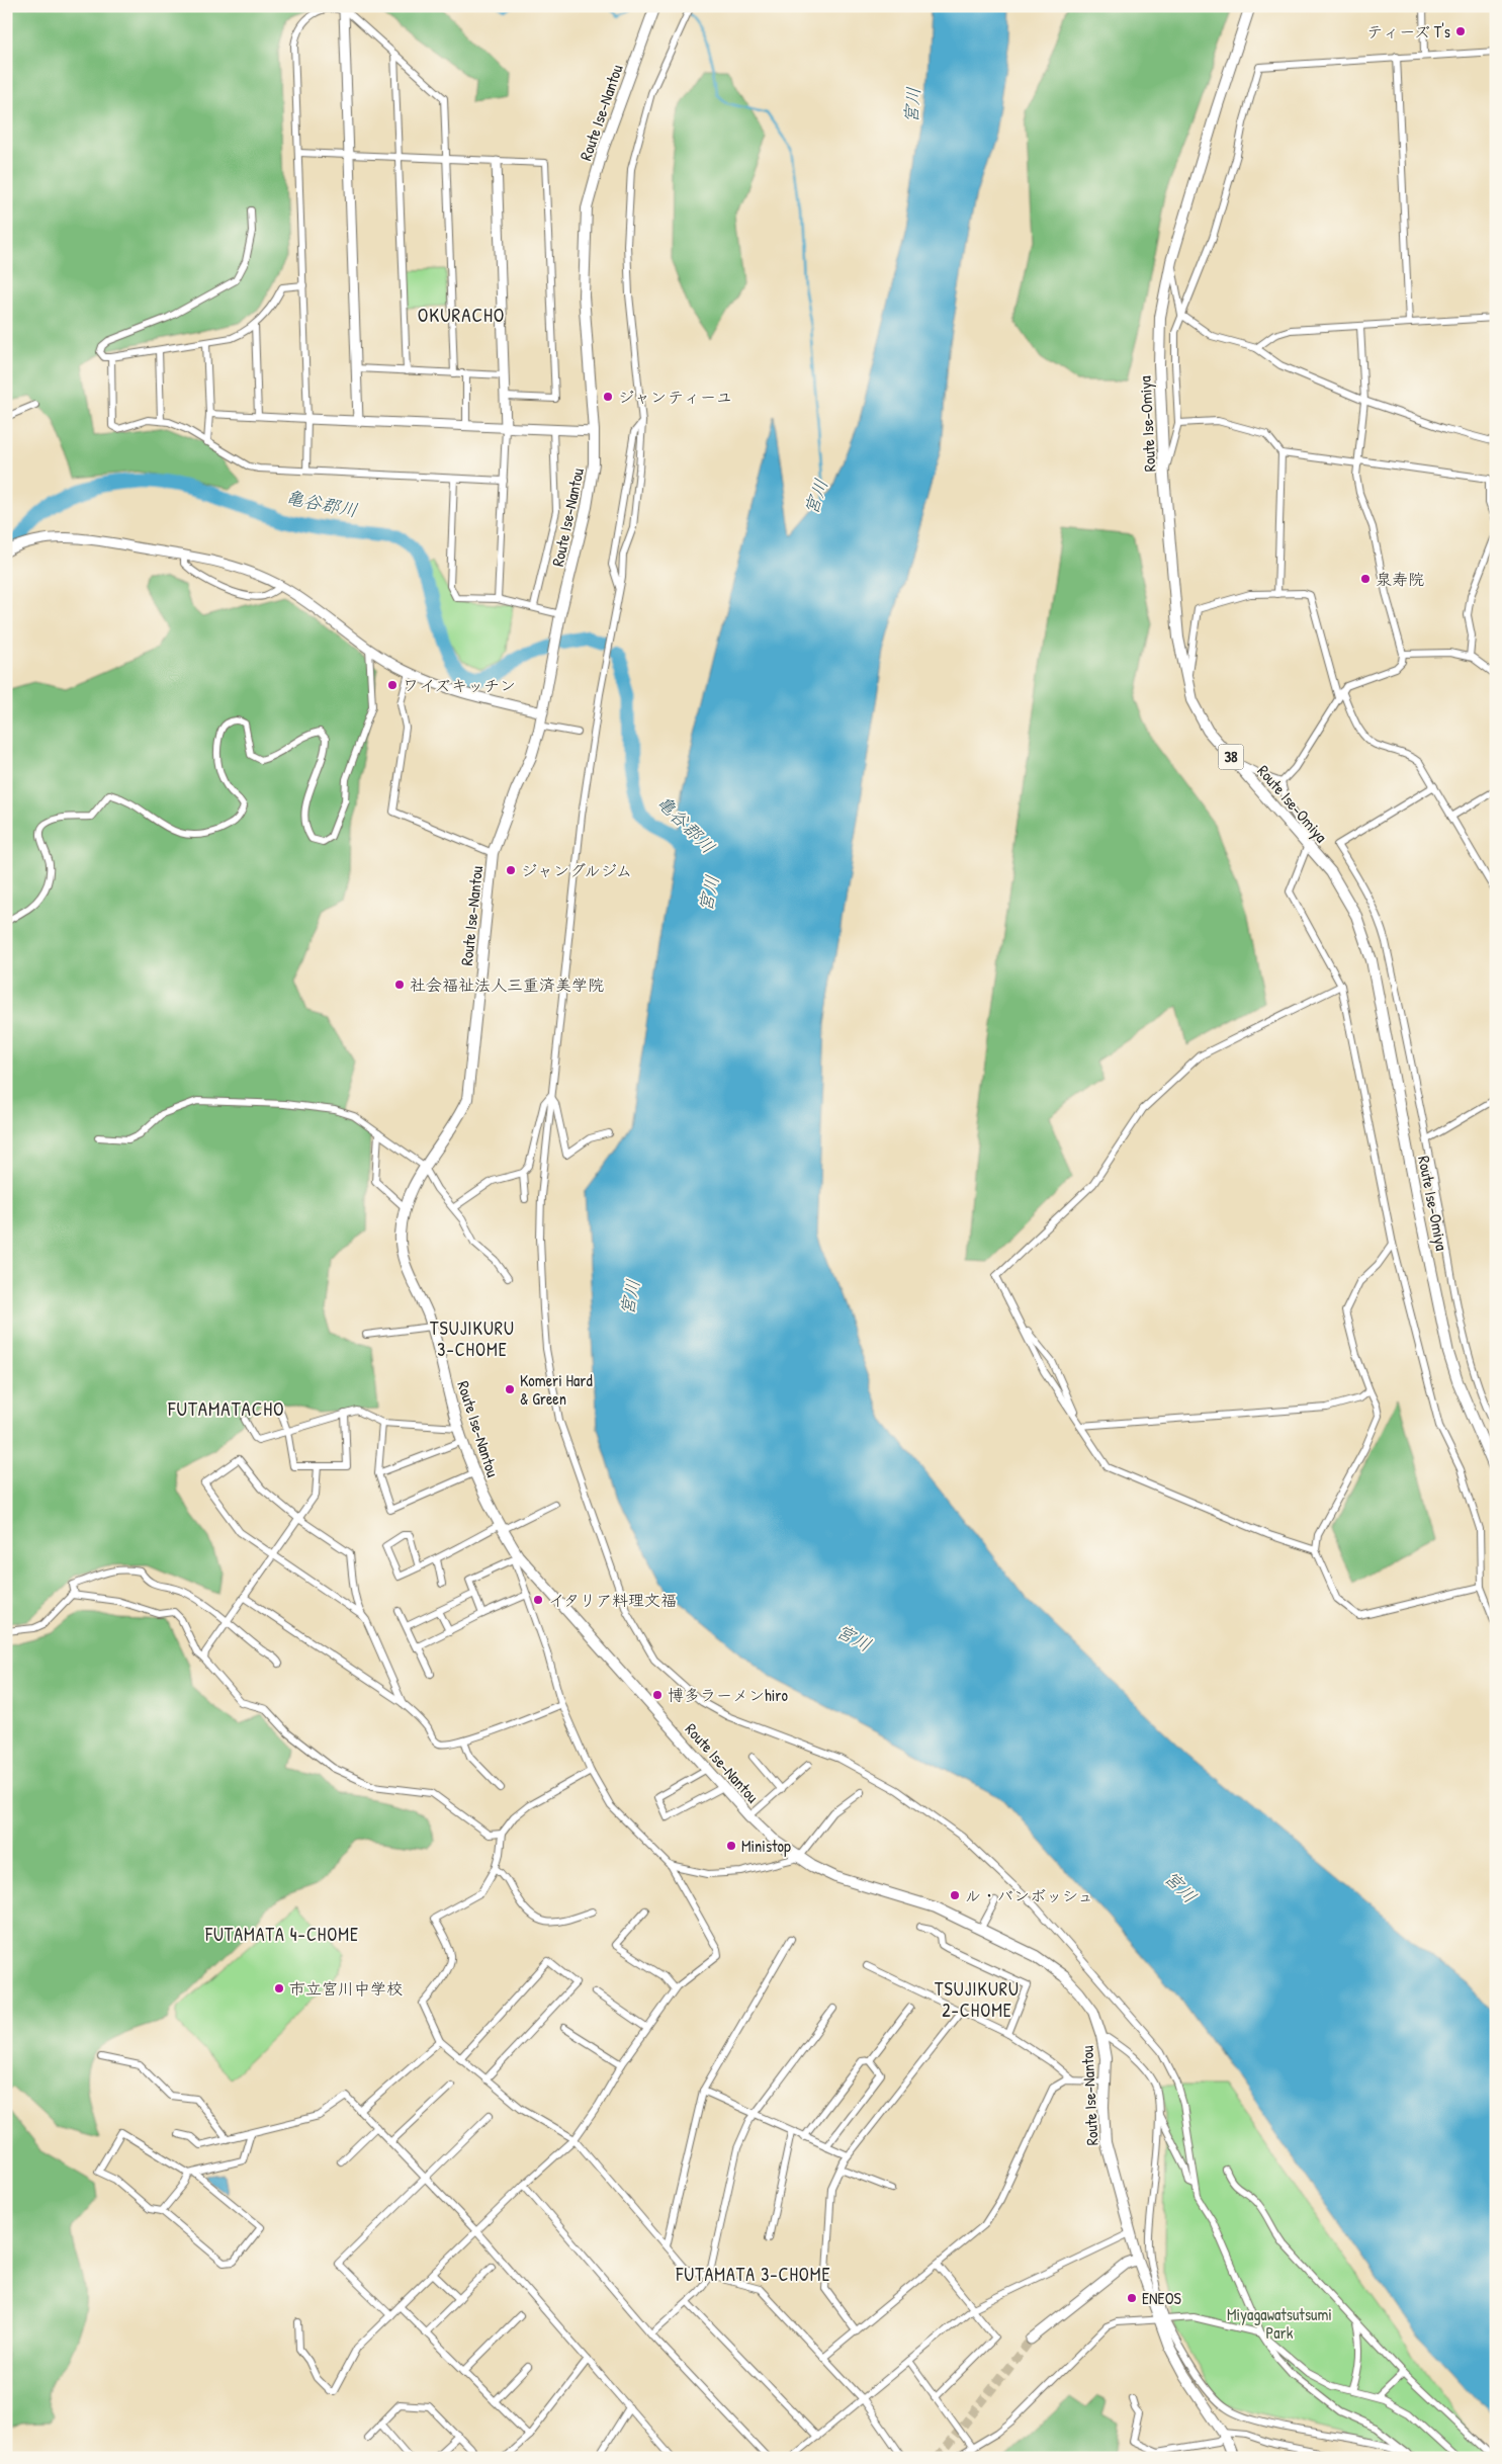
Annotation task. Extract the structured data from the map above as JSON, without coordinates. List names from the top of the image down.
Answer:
{
  "streets": {
    "main road": ["Route Ise-Nantou", "Route Ise-Omiya", "38"]
  },
  "districts": [
    "OKURACHO",
    "TSUJIKURU 3-CHOME",
    "FUTAMATACHO",
    "FUTAMATA 4-CHOME",
    "TSUJIKURU 2-CHOME",
    "FUTAMATA 3-CHOME"
  ],
  "water": ["宮川", "亀谷郡川"],
  "parks": ["Miyagawatsutsumi Park"],
  "places": [
    "ティーズ T's",
    "ジャンティーユ",
    "泉寿院",
    "ワイズキッチン",
    "ジャングルジム",
    "社会福祉法人三重済美学院",
    "Komeri Hard & Green",
    "イタリア料理文福",
    "博多ラーメンhiro",
    "Ministop",
    "ル・バンボッシュ",
    "市立宮川中学校",
    "ENEOS"
  ]
}
